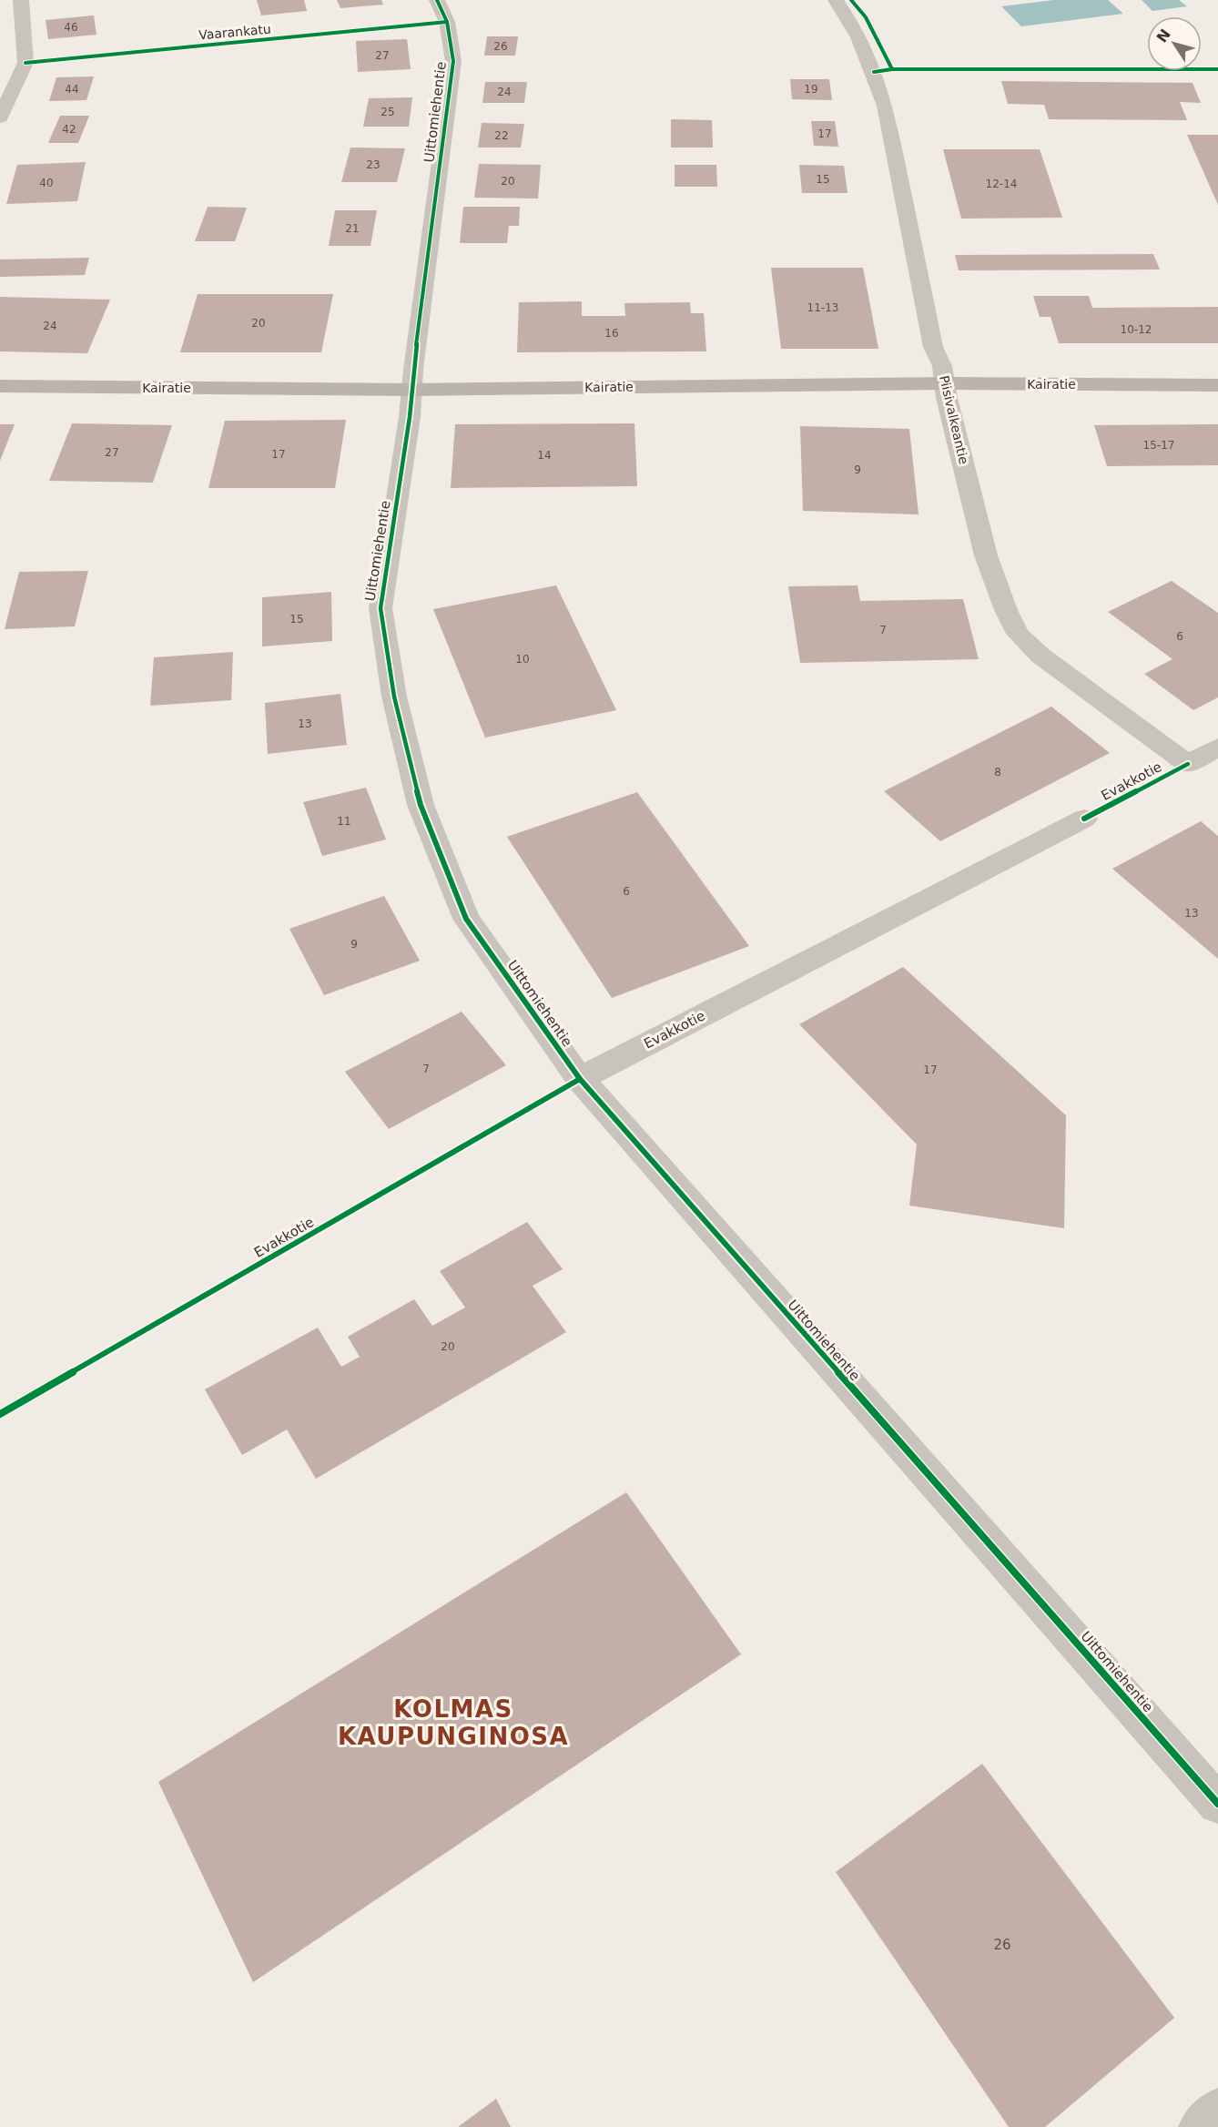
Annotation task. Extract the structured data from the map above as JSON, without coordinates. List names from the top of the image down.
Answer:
{
  "streets": {
    "main road": ["Kairatie"],
    "street": ["Uittomiehentie", "Piisivalkeantie", "Evakkotie"],
    "cycle path": ["Vaarankatu"]
  },
  "crossings": [
    ["Uittomiehentie", "Kairatie"],
    ["Uittomiehentie", "Evakkotie"],
    ["Kairatie", "Piisivalkeantie"]
  ],
  "districts": ["KOLMAS KAUPUNGINOSA"],
  "house_numbers": [
    "46",
    "26",
    "27",
    "44",
    "19",
    "24",
    "25",
    "42",
    "17",
    "22",
    "23",
    "15",
    "20",
    "40",
    "12-14",
    "21",
    "11-13",
    "20",
    "24",
    "10-12",
    "16",
    "15-17",
    "27",
    "17",
    "14",
    "9",
    "15",
    "7",
    "6",
    "10",
    "13",
    "8",
    "11",
    "6",
    "13",
    "9",
    "7",
    "17",
    "20",
    "26"
  ],
  "north": "top left"
}
